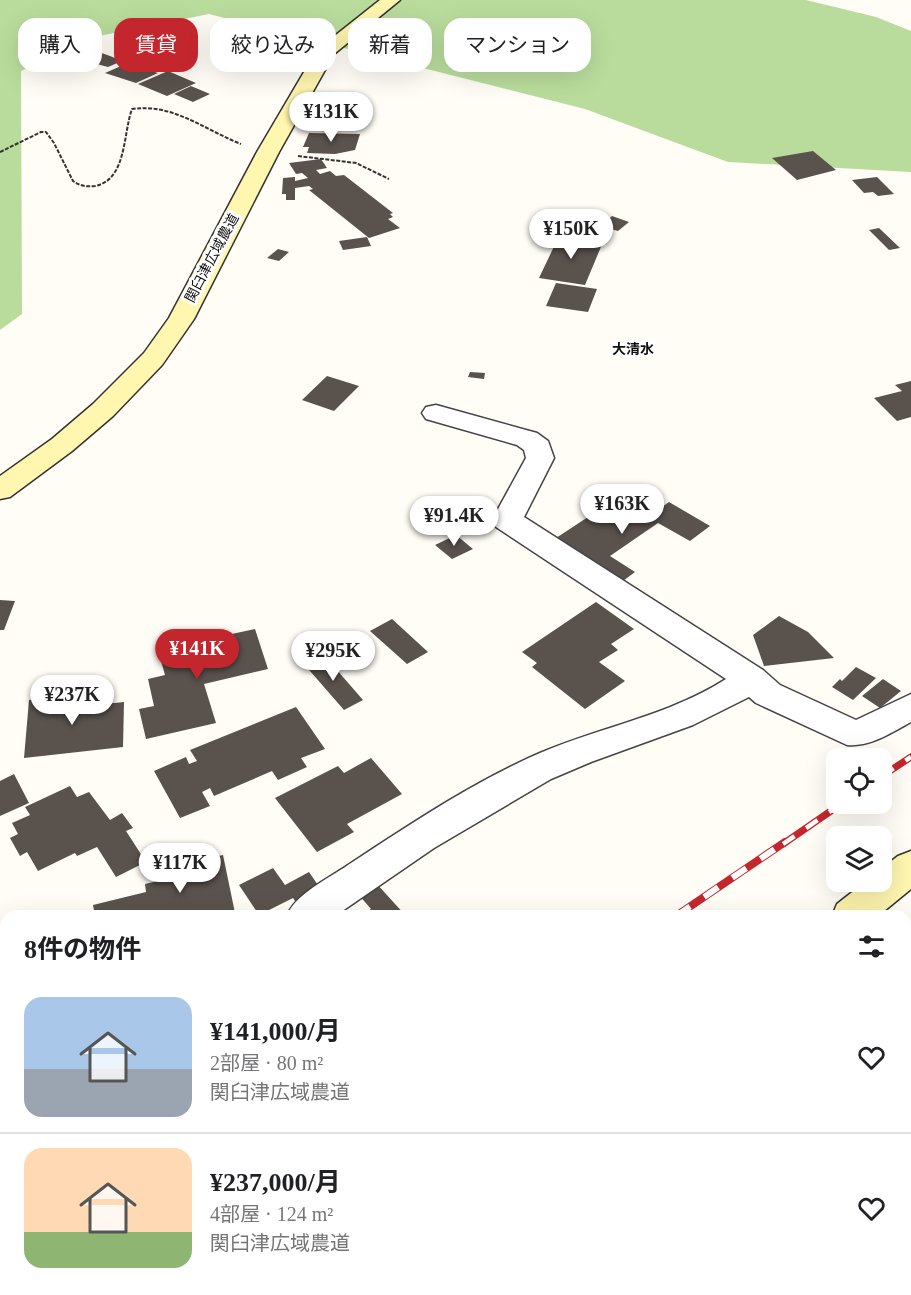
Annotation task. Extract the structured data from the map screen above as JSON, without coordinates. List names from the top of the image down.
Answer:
{
  "streets": {
    "street": ["関臼津広域農道"]
  },
  "districts": ["大清水"],
  "page": {
    "chip": [
      "購入",
      "賃貸",
      "絞り込み",
      "新着",
      "マンション"
    ],
    "price": [
      "¥131K",
      "¥150K",
      "¥163K",
      "¥91.4K",
      "¥141K",
      "¥295K",
      "¥237K",
      "¥117K"
    ],
    "heading": "8件の物件",
    "list": [
      {
        "name": "¥141,000/月",
        "note": "2部屋 · 80 m² · 関臼津広域農道"
      },
      {
        "name": "¥237,000/月",
        "note": "4部屋 · 124 m² · 関臼津広域農道"
      }
    ]
  }
}
